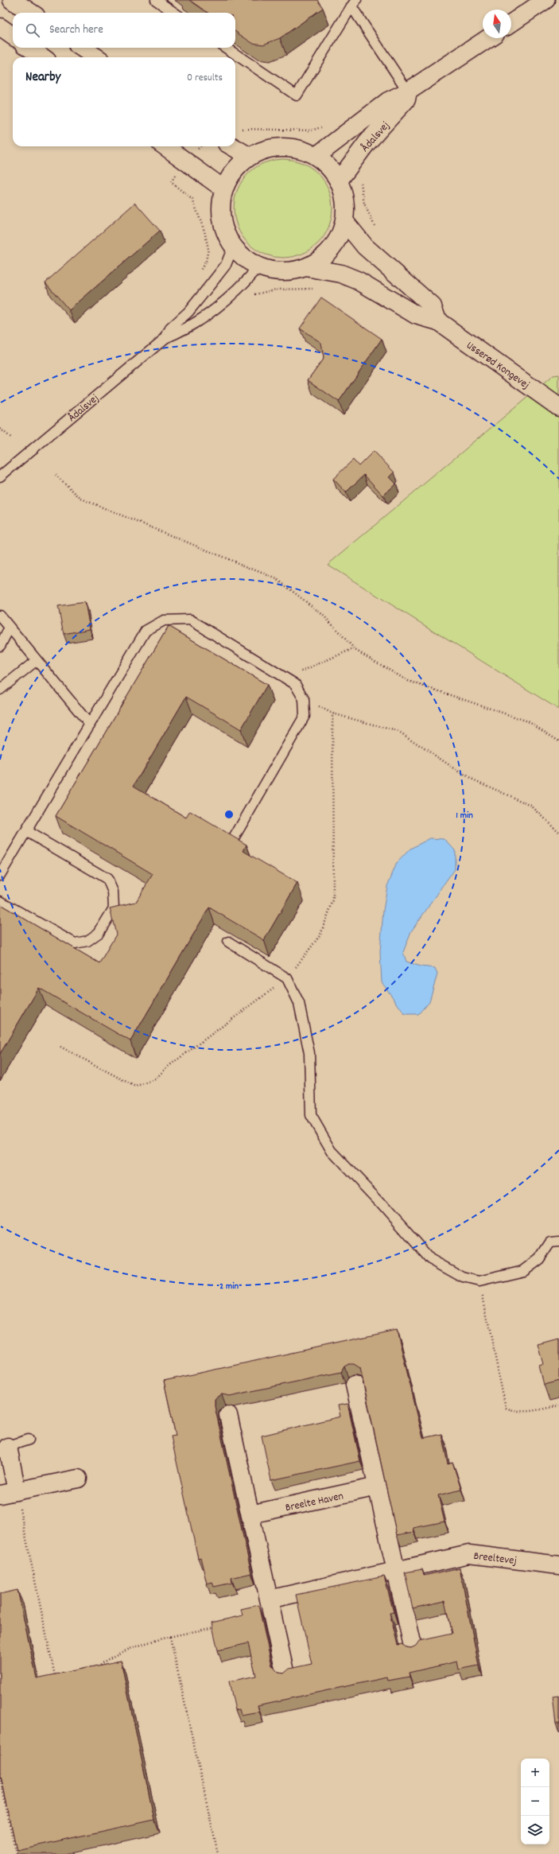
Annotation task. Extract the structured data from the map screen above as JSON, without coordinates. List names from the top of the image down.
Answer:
{
  "streets": {
    "street": [
      "Ådalsvej",
      "Usserød Kongevej",
      "Breelte Haven",
      "Breeltevej"
    ]
  },
  "north": "top",
  "page": {
    "search": "Search here",
    "heading": ["Nearby", "0 results"],
    "map_buttons": ["+", "−"]
  },
  "rings": ["1 min", "2 min"]
}
